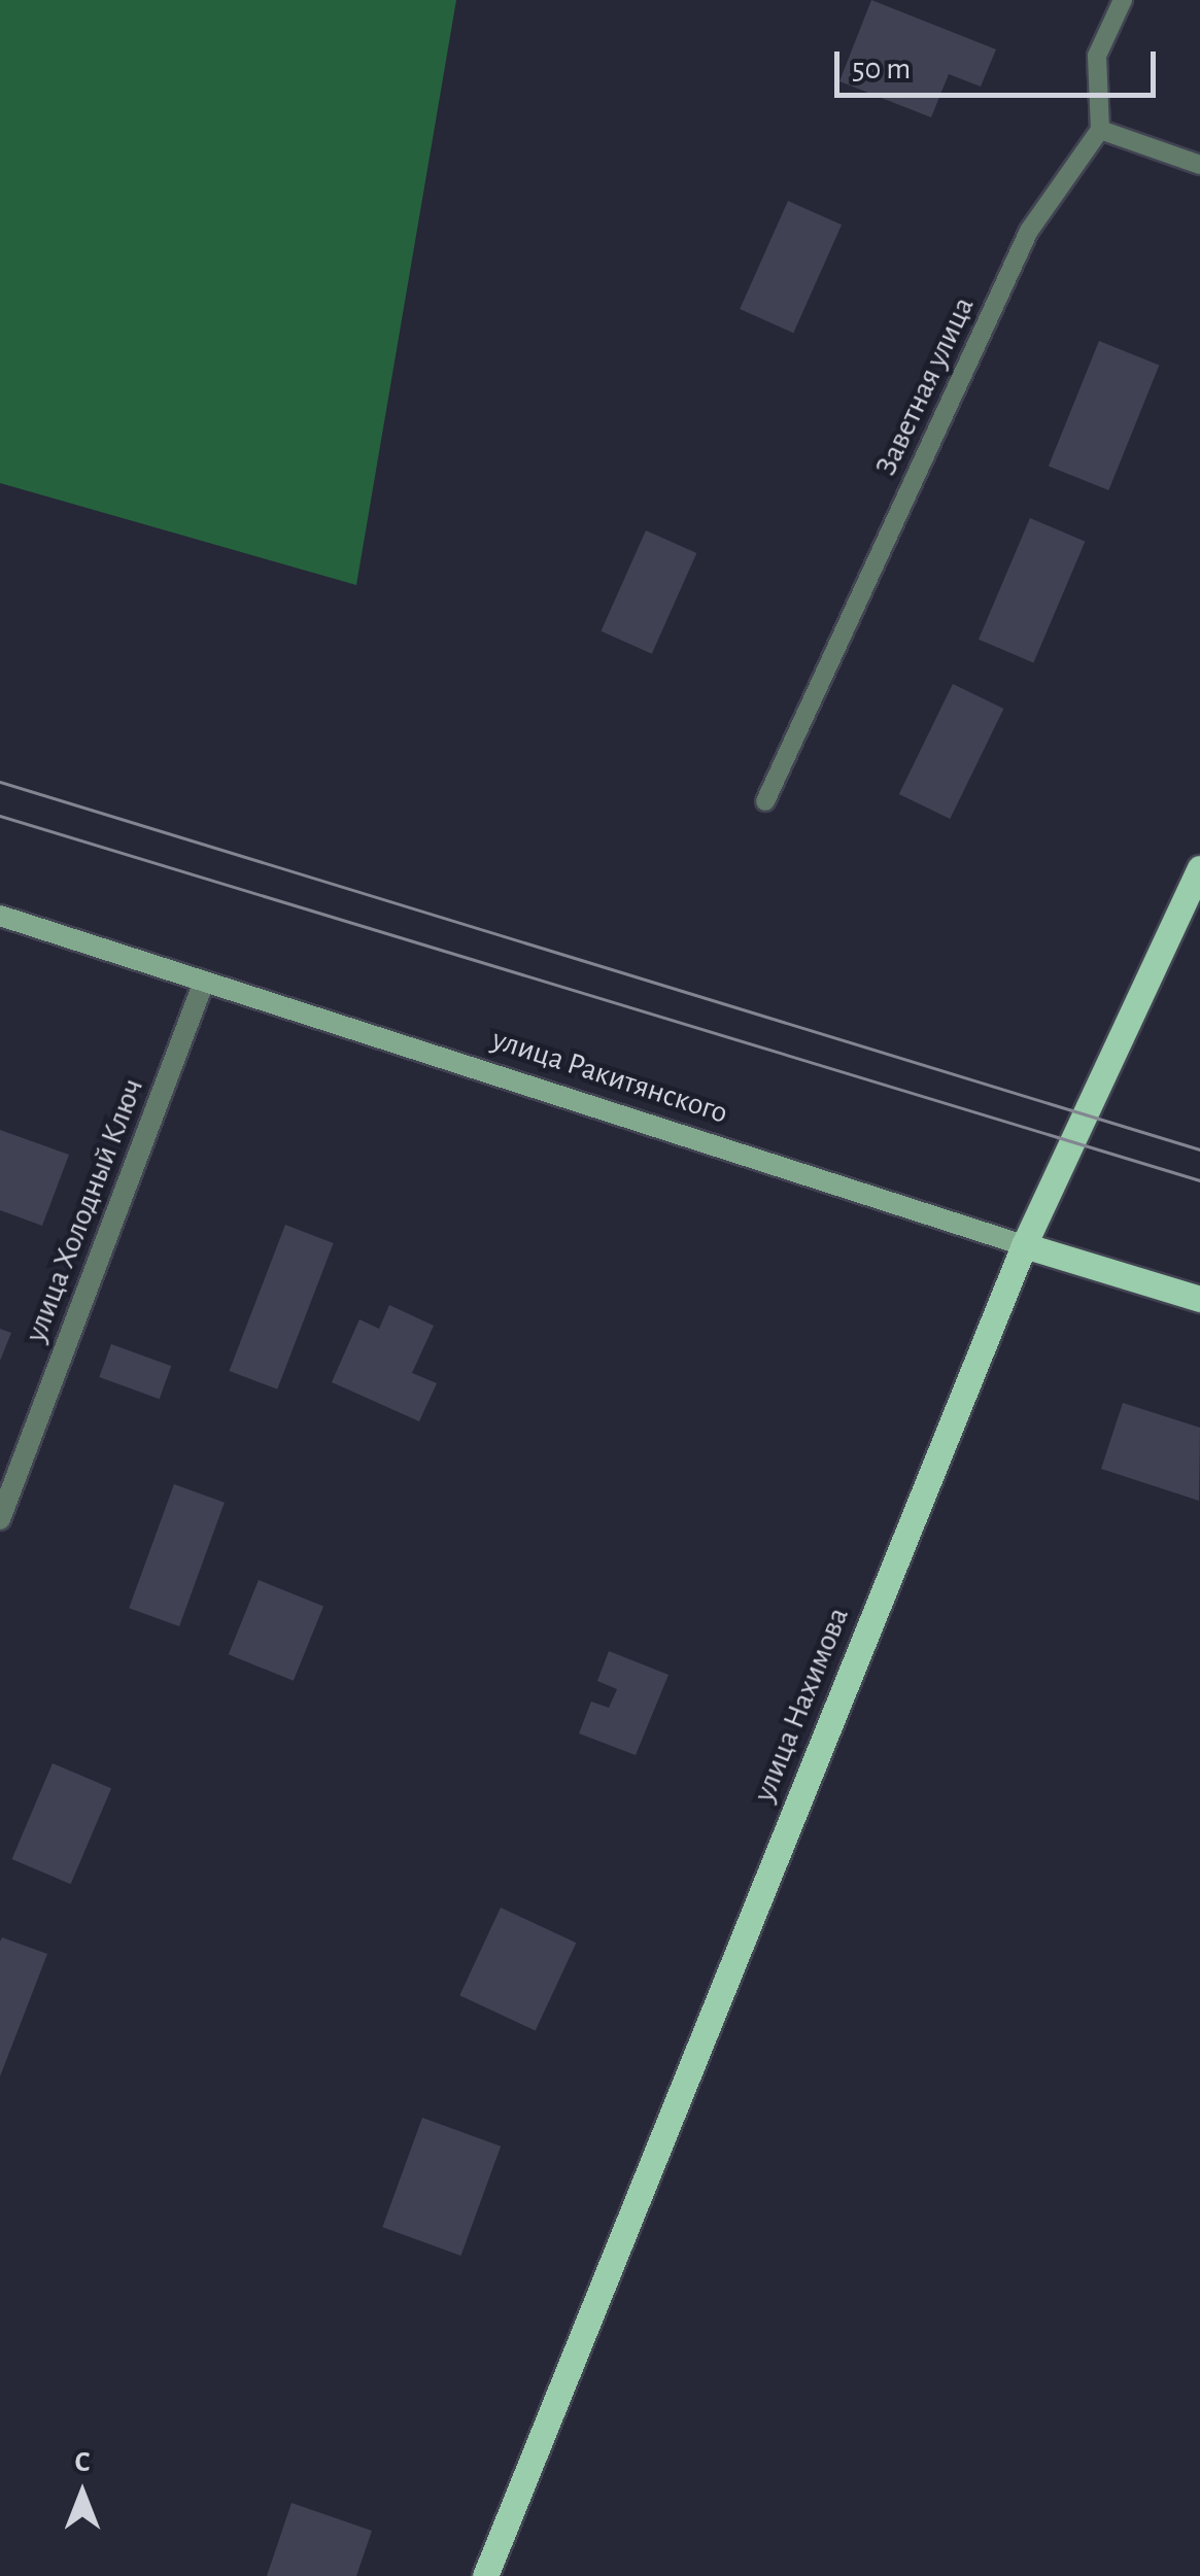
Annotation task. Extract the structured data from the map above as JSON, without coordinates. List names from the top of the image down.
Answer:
{
  "streets": {
    "main road": ["улица Ракитянского", "улица Нахимова"],
    "street": ["улица Холодный Ключ"],
    "lane": ["Заветная улица"]
  },
  "crossings": [
    ["улица Ракитянского", "улица Холодный Ключ"],
    ["улица Ракитянского", "улица Нахимова"]
  ],
  "scale_bar": "50 m",
  "north": "top"
}
